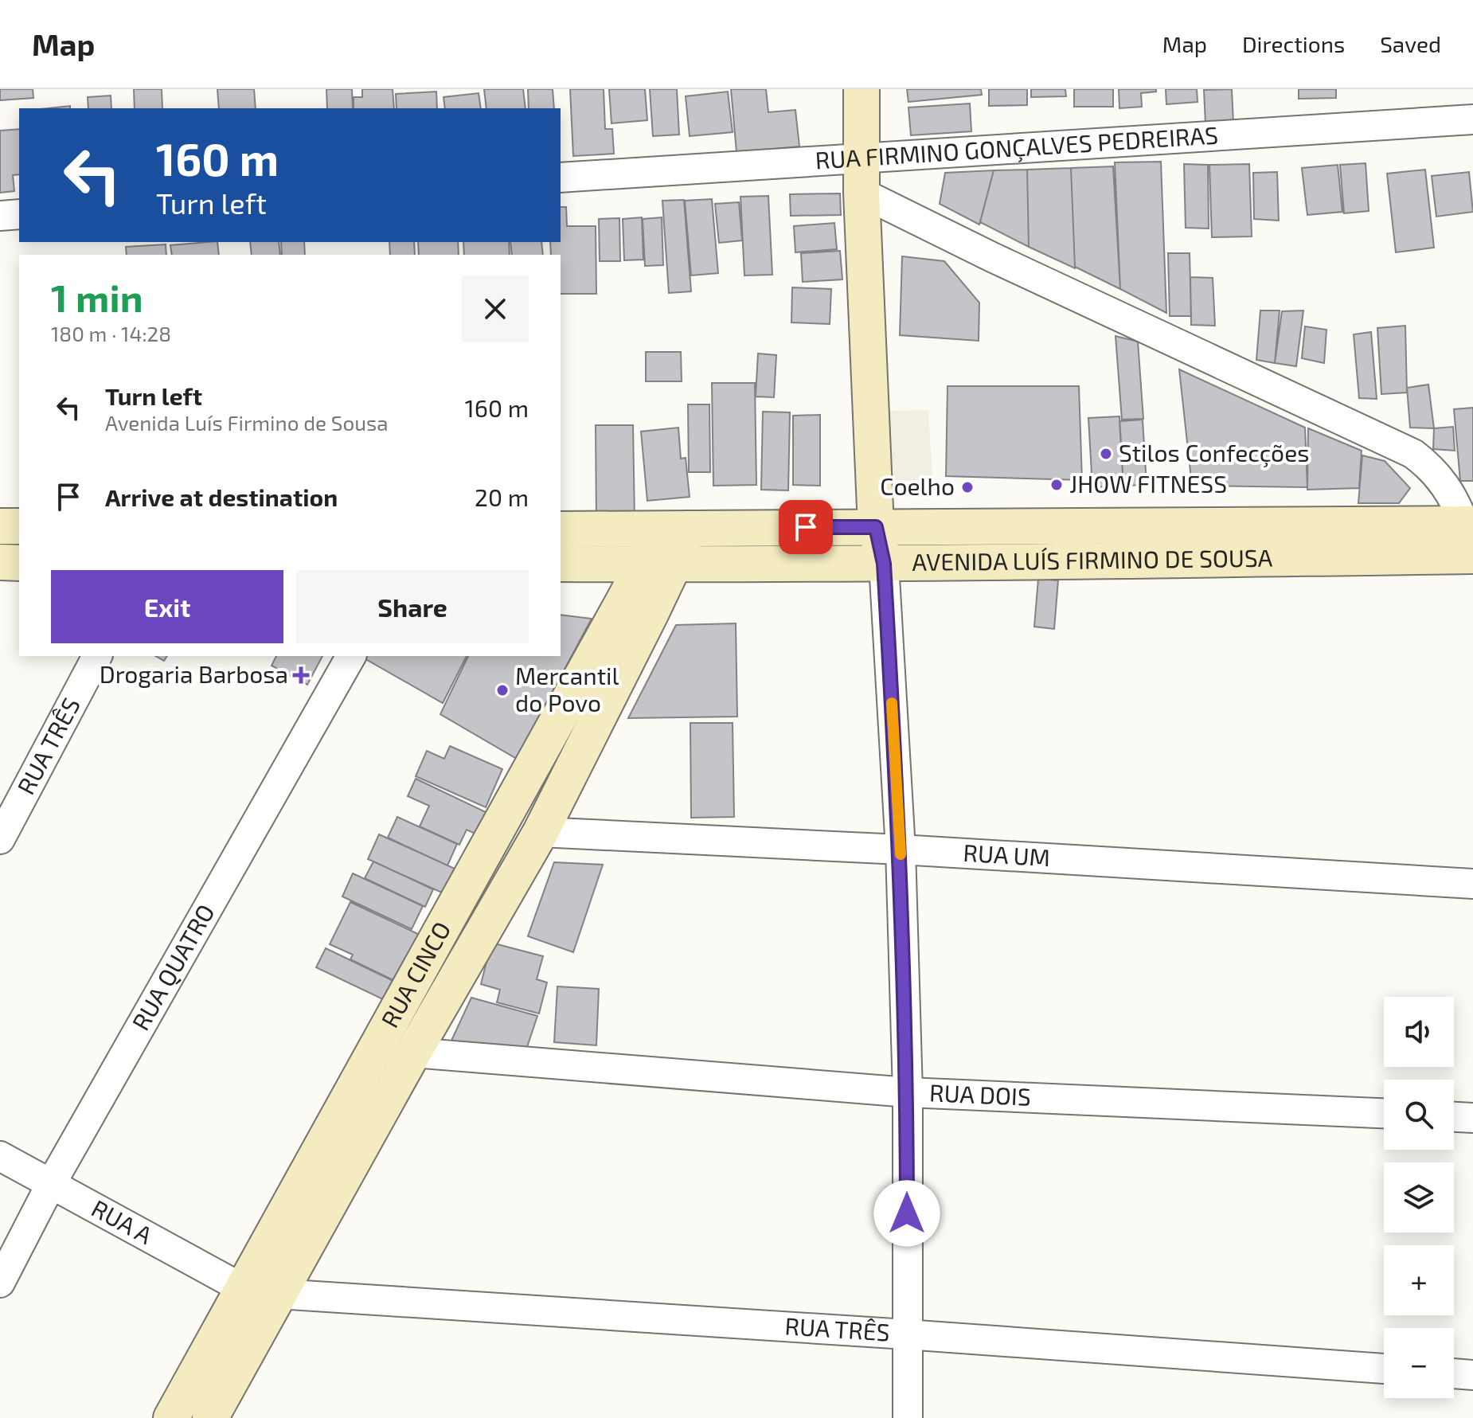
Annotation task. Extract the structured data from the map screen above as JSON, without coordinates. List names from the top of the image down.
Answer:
{
  "streets": {
    "main road": ["AVENIDA LUÍS FIRMINO DE SOUSA", "RUA CINCO"],
    "street": [
      "RUA FIRMINO GONÇALVES PEDREIRAS",
      "RUA TRÊS",
      "RUA UM",
      "RUA QUATRO",
      "RUA DOIS",
      "RUA A"
    ]
  },
  "crossings": [
    ["AVENIDA LUÍS FIRMINO DE SOUSA", "RUA CINCO"],
    ["RUA TRÊS", "RUA CINCO"],
    ["RUA UM", "RUA CINCO"],
    ["RUA QUATRO", "RUA A"],
    ["RUA CINCO", "RUA DOIS"],
    ["RUA CINCO", "RUA A"]
  ],
  "places": {
    "other": [
      "Stilos Confecções",
      "JHOW FITNESS",
      "Coelho",
      "Mercantil do Povo"
    ],
    "health": ["Drogaria Barbosa"]
  },
  "page": {
    "header": "Map",
    "nav": ["Map", "Directions", "Saved"],
    "turn": ["160 m", "Turn left"],
    "heading": ["1 min", "180 m · 14:28"],
    "list": [
      {
        "name": "Turn left",
        "note": "Avenida Luís Firmino de Sousa",
        "value": "160 m"
      },
      {
        "name": "Arrive at destination",
        "value": "20 m"
      }
    ],
    "buttons": ["Exit", "Share"],
    "map_buttons": ["+", "−"]
  }
}
